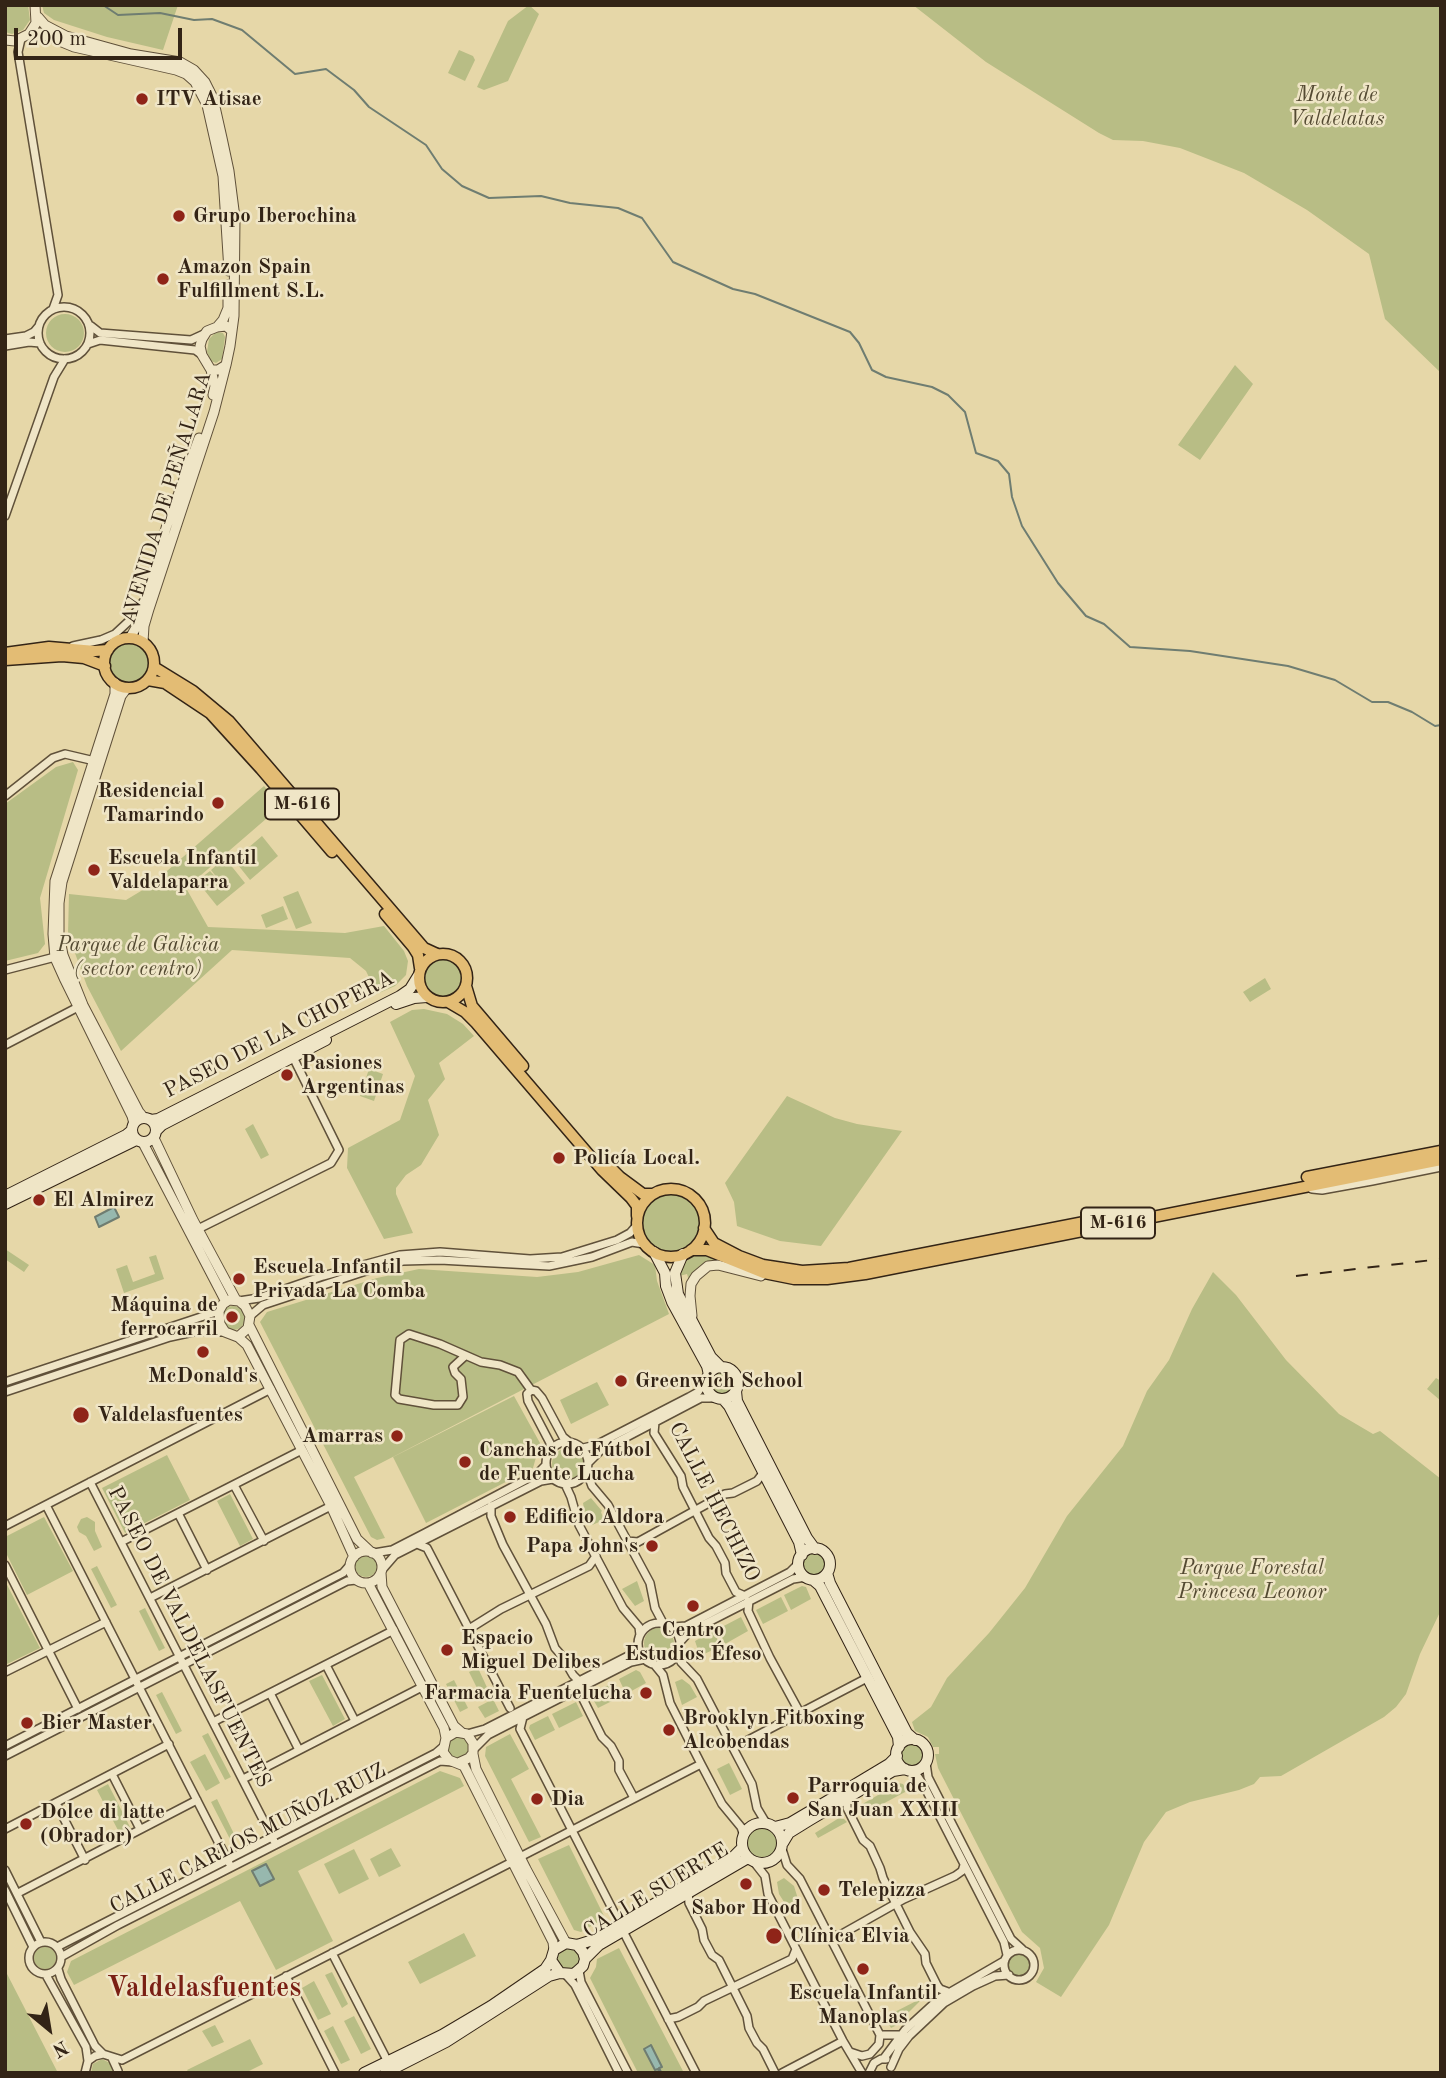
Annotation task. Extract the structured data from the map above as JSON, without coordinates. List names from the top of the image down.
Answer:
{
  "streets": {
    "highway": ["M-616"],
    "main road": ["PASEO DE LA CHOPERA", "CALLE SUERTE"],
    "street": [
      "AVENIDA DE PEÑALARA",
      "CALLE HECHIZO",
      "PASEO DE VALDELASFUENTES",
      "CALLE CARLOS MUÑOZ RUIZ"
    ]
  },
  "crossings": [
    ["AVENIDA DE PEÑALARA", "M-616"],
    ["M-616", "PASEO DE LA CHOPERA"],
    ["PASEO DE VALDELASFUENTES", "CALLE CARLOS MUÑOZ RUIZ"]
  ],
  "districts": ["Valdelasfuentes"],
  "parks": ["Monte de Valdelatas", "Parque de Galicia (sector centro)", "Parque Forestal Princesa Leonor"],
  "places": [
    "ITV Atisae",
    "Grupo Iberochina",
    "Amazon Spain Fulfillment S.L.",
    "Residencial Tamarindo",
    "Escuela Infantil Valdelaparra",
    "Pasiones Argentinas",
    "Policía Local.",
    "El Almirez",
    "Escuela Infantil Privada La Comba",
    "Máquina de ferrocarril",
    "McDonald's",
    "Greenwich School",
    "Valdelasfuentes",
    "Amarras",
    "Canchas de Fútbol de Fuente Lucha",
    "Edificio Aldora",
    "Papa John's",
    "Centro Estudios Éfeso",
    "Espacio Miguel Delibes",
    "Farmacia Fuentelucha",
    "Bier Master",
    "Brooklyn Fitboxing Alcobendas",
    "Parroquia de San Juan XXIII",
    "Dia",
    "Dolce di latte (Obrador)",
    "Sabor Hood",
    "Telepizza",
    "Clínica Elvia",
    "Escuela Infantil Manoplas"
  ],
  "scale_bar": "200 m",
  "north": "bottom right"
}
